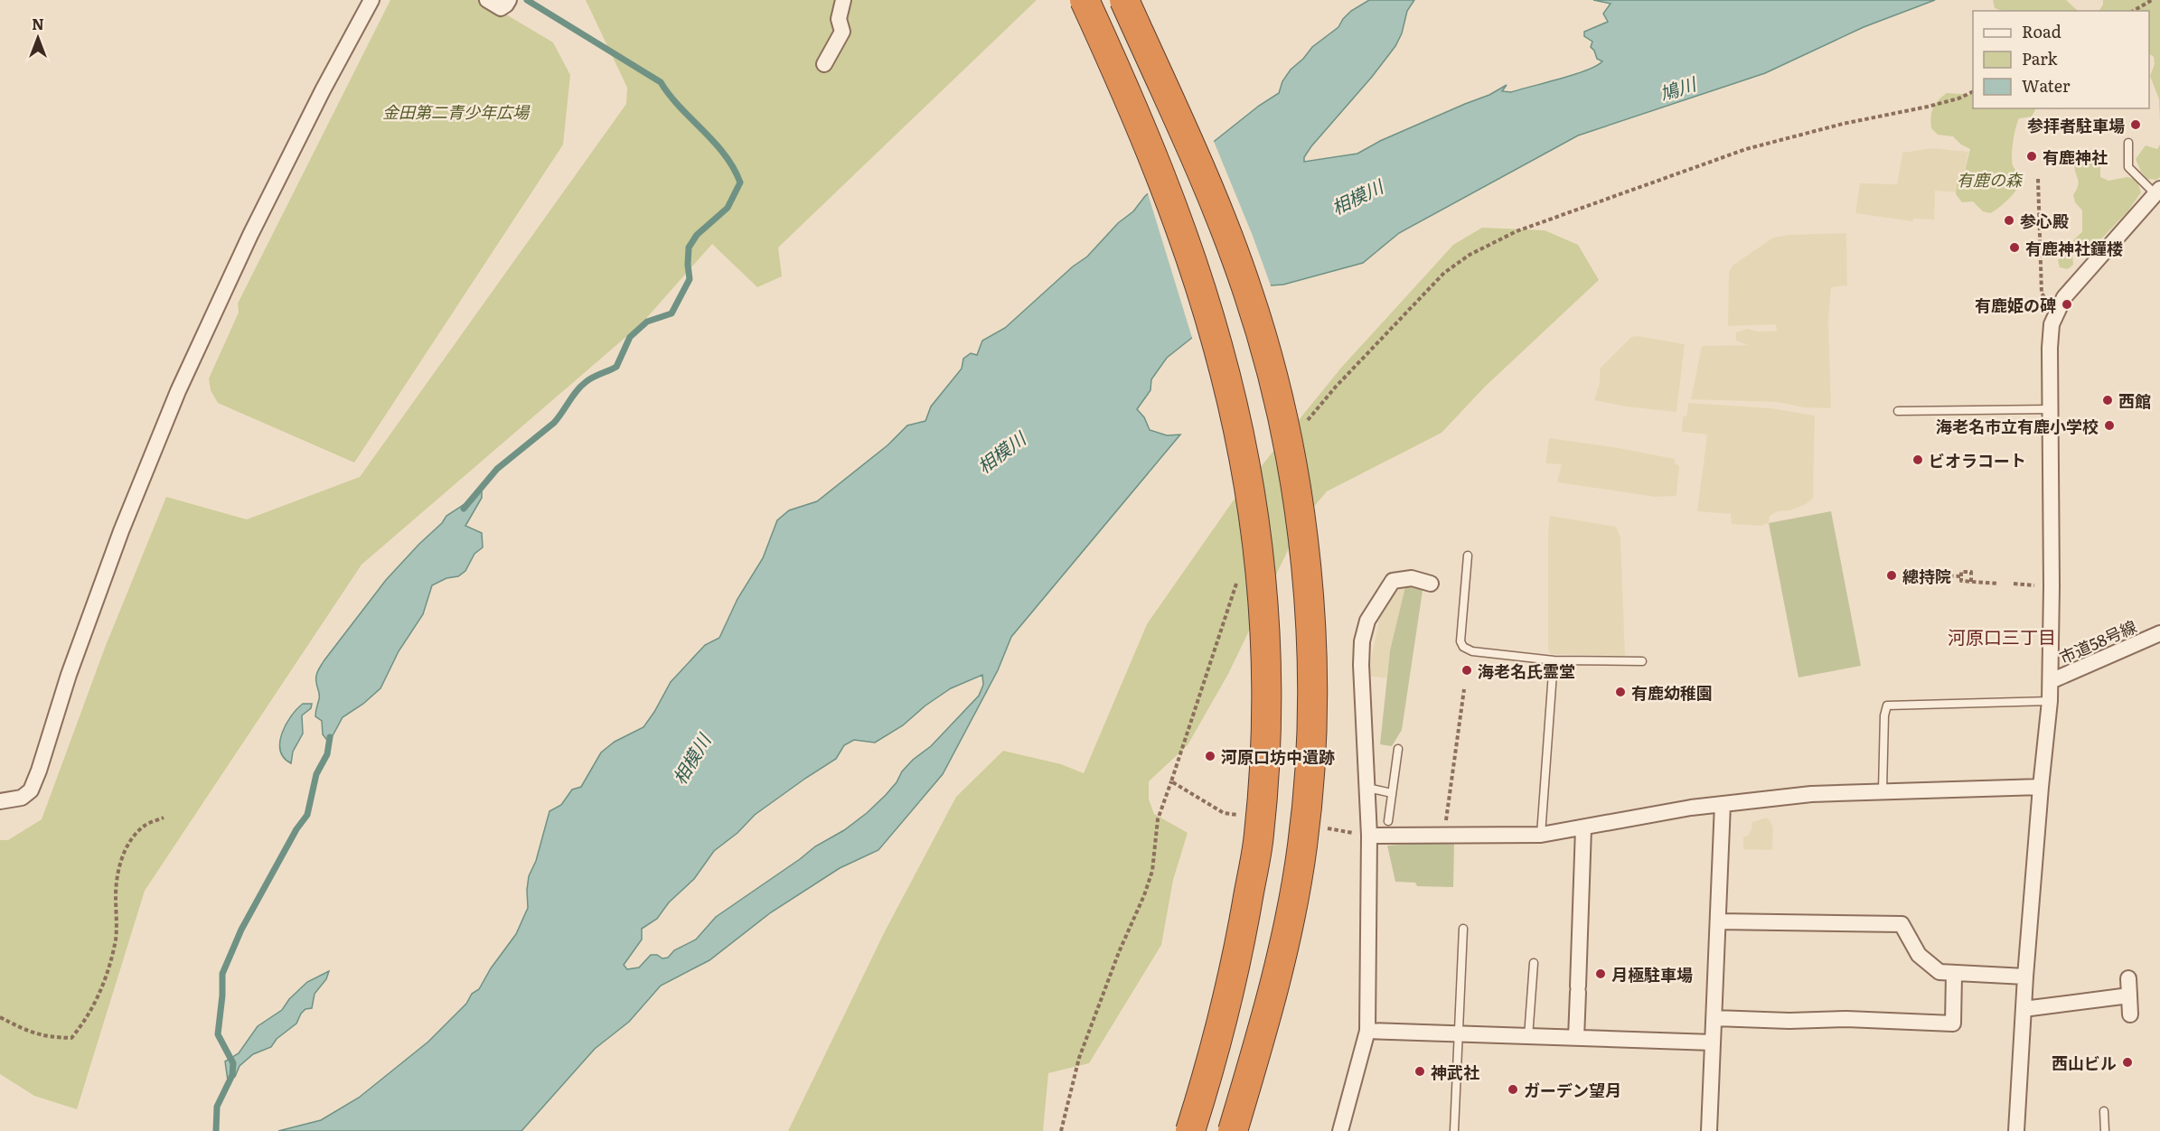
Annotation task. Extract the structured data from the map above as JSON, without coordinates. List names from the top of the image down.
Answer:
{
  "streets": {
    "street": ["市道58号線"]
  },
  "districts": ["河原口三丁目"],
  "water": ["鳩川", "相模川"],
  "parks": ["金田第二青少年広場", "有鹿の森"],
  "places": [
    "参拝者駐車場",
    "有鹿神社",
    "参心殿",
    "有鹿神社鐘楼",
    "有鹿姫の碑",
    "西館",
    "海老名市立有鹿小学校",
    "ビオラコート",
    "總持院",
    "海老名氏霊堂",
    "有鹿幼稚園",
    "河原口坊中遺跡",
    "月極駐車場",
    "西山ビル",
    "神武社",
    "ガーデン望月"
  ],
  "legend": ["Road", "Park", "Water"],
  "north": "top"
}
